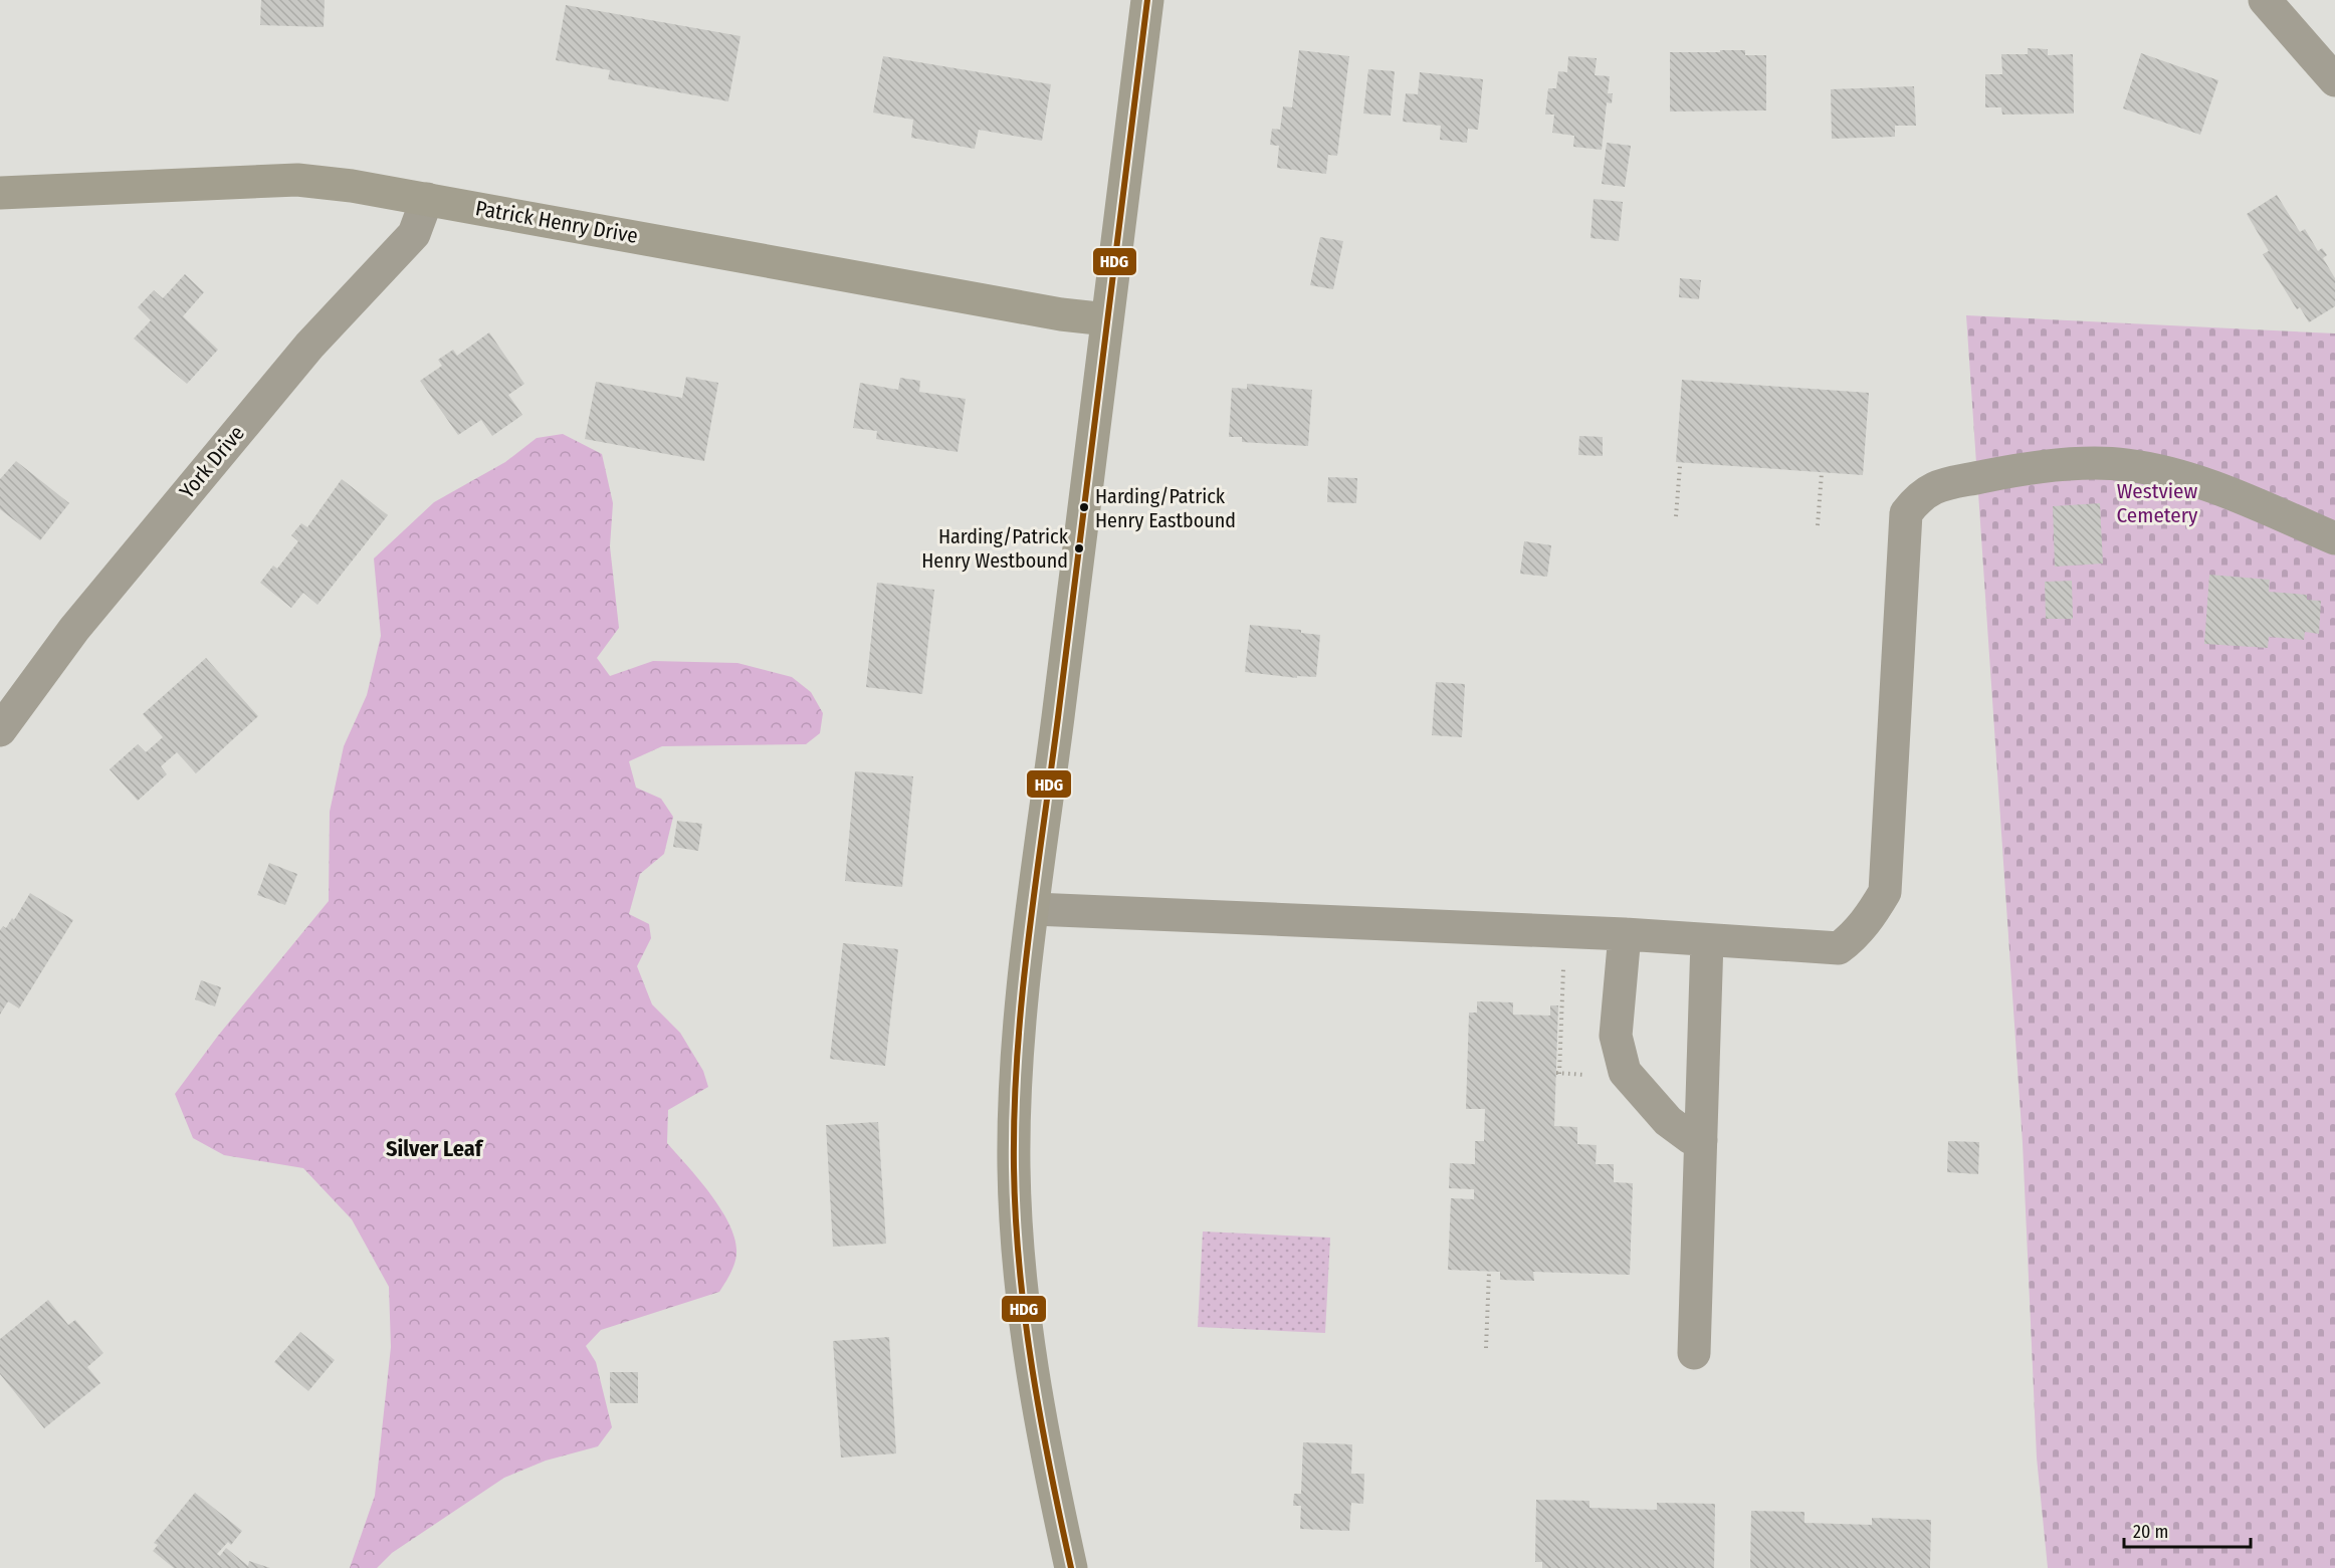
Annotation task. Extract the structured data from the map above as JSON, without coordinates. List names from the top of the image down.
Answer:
{
  "streets": {
    "main road": ["Patrick Henry Drive"],
    "street": ["York Drive"]
  },
  "crossings": [
    ["Patrick Henry Drive", "York Drive"]
  ],
  "districts": ["Silver Leaf"],
  "parks": ["Westview Cemetery"],
  "places": ["Harding/Patrick Henry Eastbound", "Harding/Patrick Henry Westbound"],
  "lines": ["transit line HDG"],
  "scale_bar": "20 m"
}
